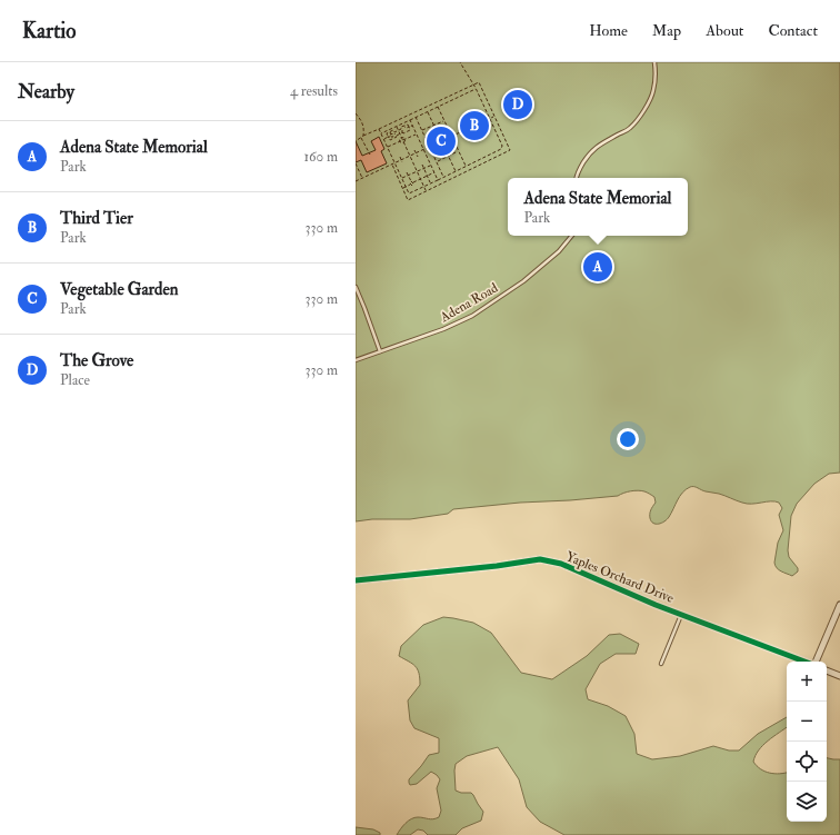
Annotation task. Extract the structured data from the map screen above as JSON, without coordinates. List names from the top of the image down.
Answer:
{
  "streets": {
    "street": ["Yaples Orchard Drive"],
    "lane": ["Adena Road"]
  },
  "page": {
    "header": "Kartio",
    "nav": [
      "Home",
      "Map",
      "About",
      "Contact"
    ],
    "heading": ["Nearby", "4 results"],
    "pins": [
      "D",
      "B",
      "C",
      "A"
    ],
    "list": [
      {
        "mark": "A",
        "name": "Adena State Memorial",
        "note": "Park",
        "value": "160 m"
      },
      {
        "mark": "B",
        "name": "Third Tier",
        "note": "Park",
        "value": "330 m"
      },
      {
        "mark": "C",
        "name": "Vegetable Garden",
        "note": "Park",
        "value": "330 m"
      },
      {
        "mark": "D",
        "name": "The Grove",
        "note": "Place",
        "value": "330 m"
      }
    ],
    "popup": ["Adena State Memorial", "Park"],
    "map_buttons": ["+", "−"]
  }
}
